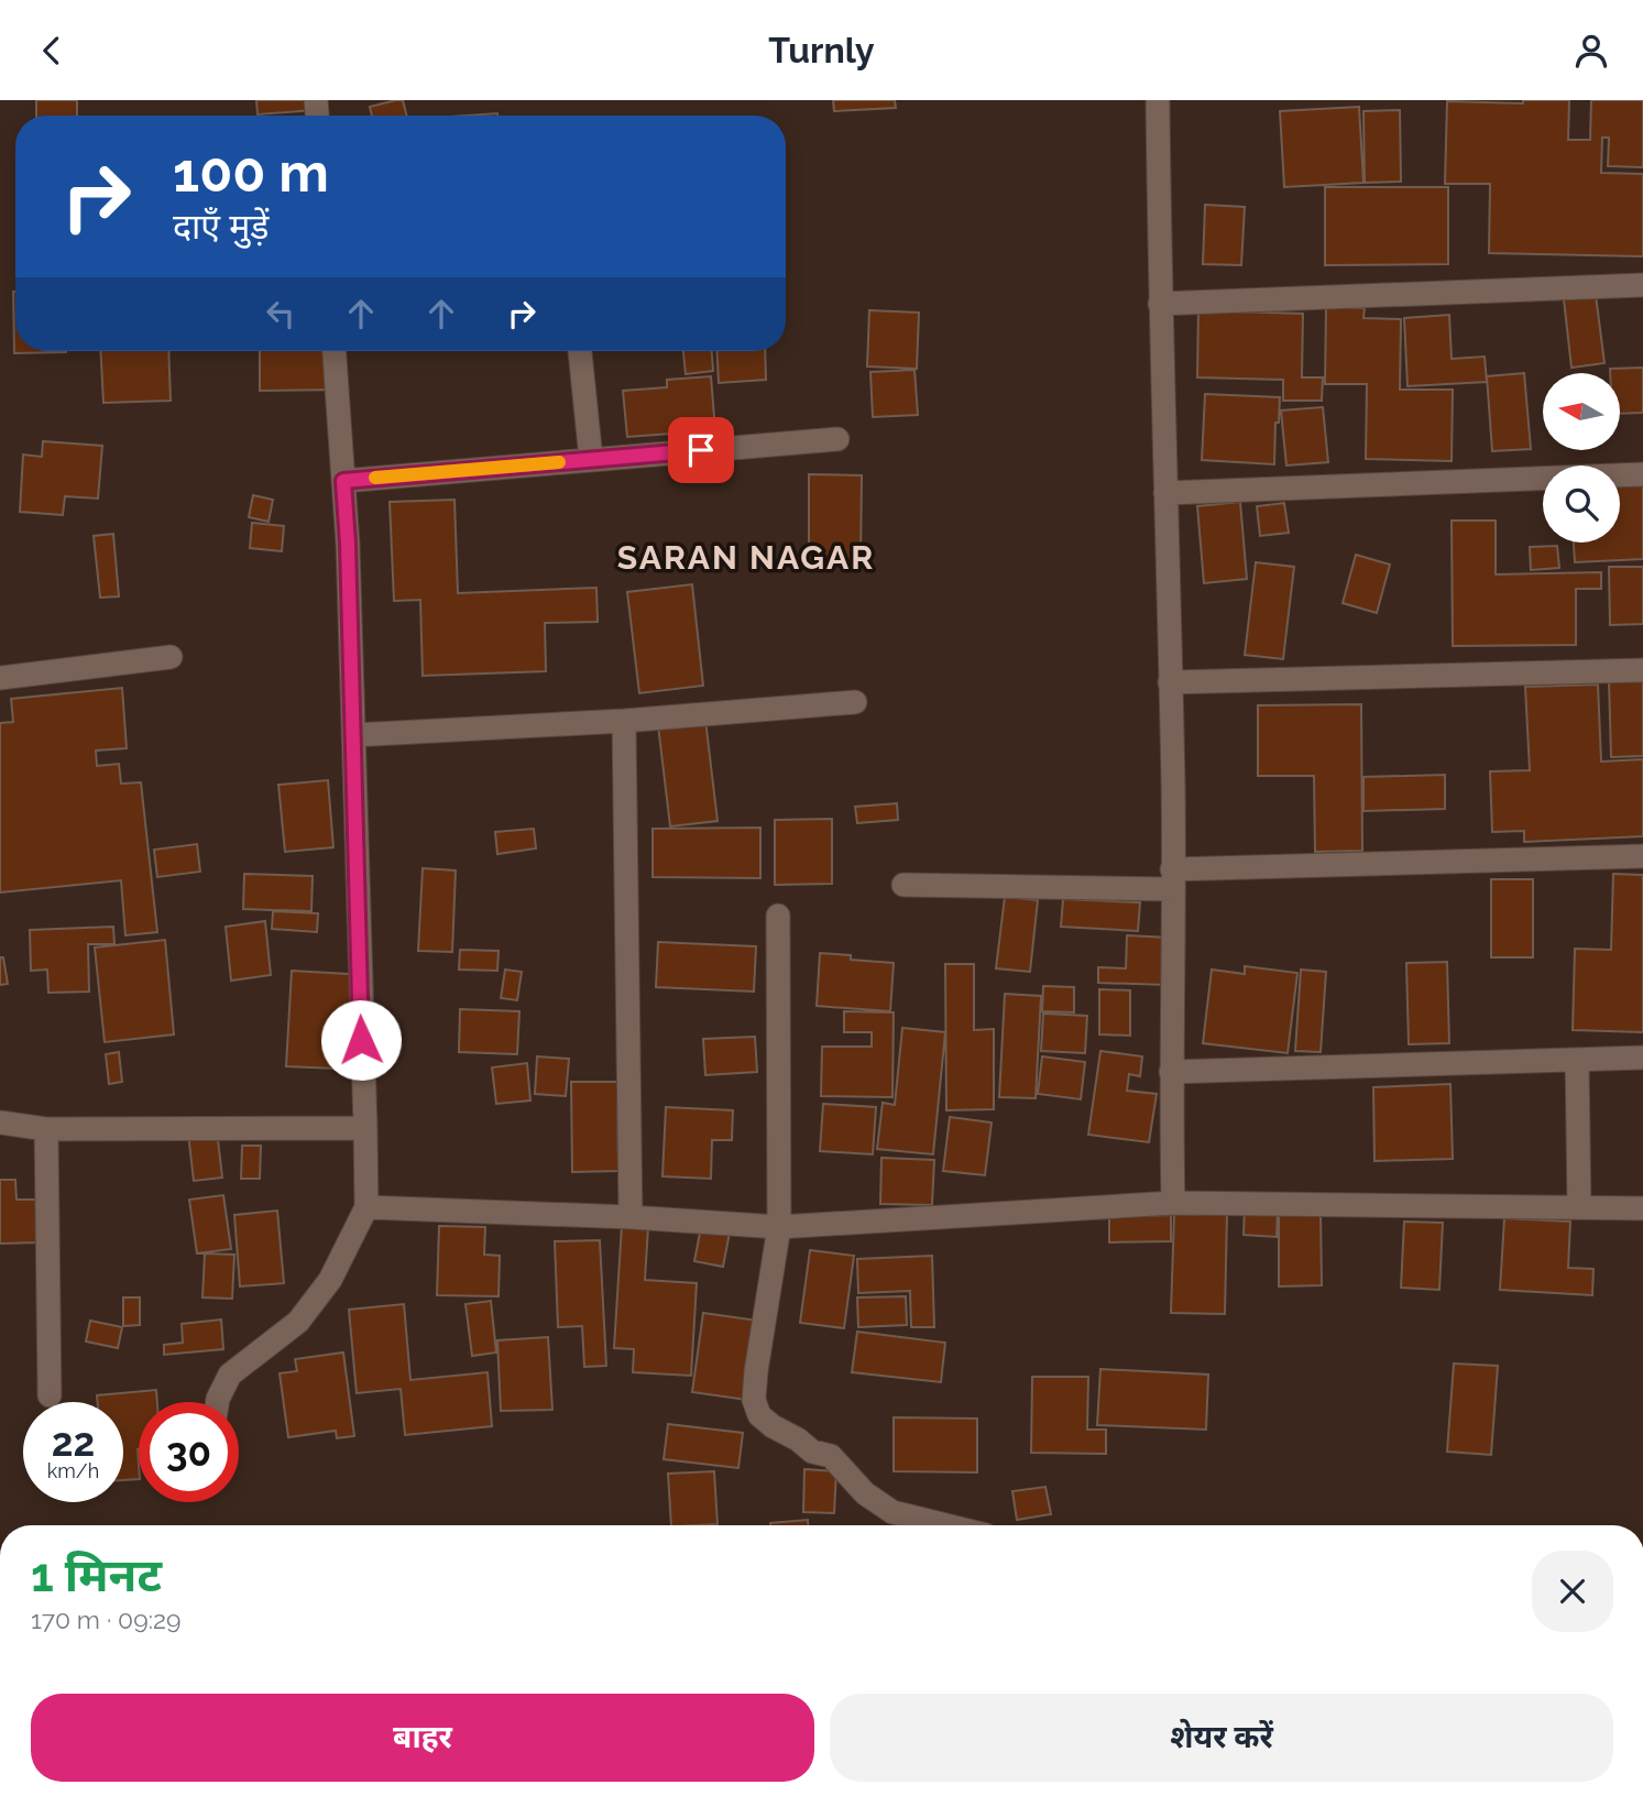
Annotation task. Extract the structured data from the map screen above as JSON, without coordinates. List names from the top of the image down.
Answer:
{
  "districts": ["SARAN NAGAR"],
  "north": "left",
  "page": {
    "header": "Turnly",
    "turn": ["100 m", "दाएँ मुड़ें"],
    "speed": "22 km/h",
    "limit": "30",
    "heading": ["1 मिनट", "170 m · 09:29"],
    "buttons": ["बाहर", "शेयर करें"]
  }
}
